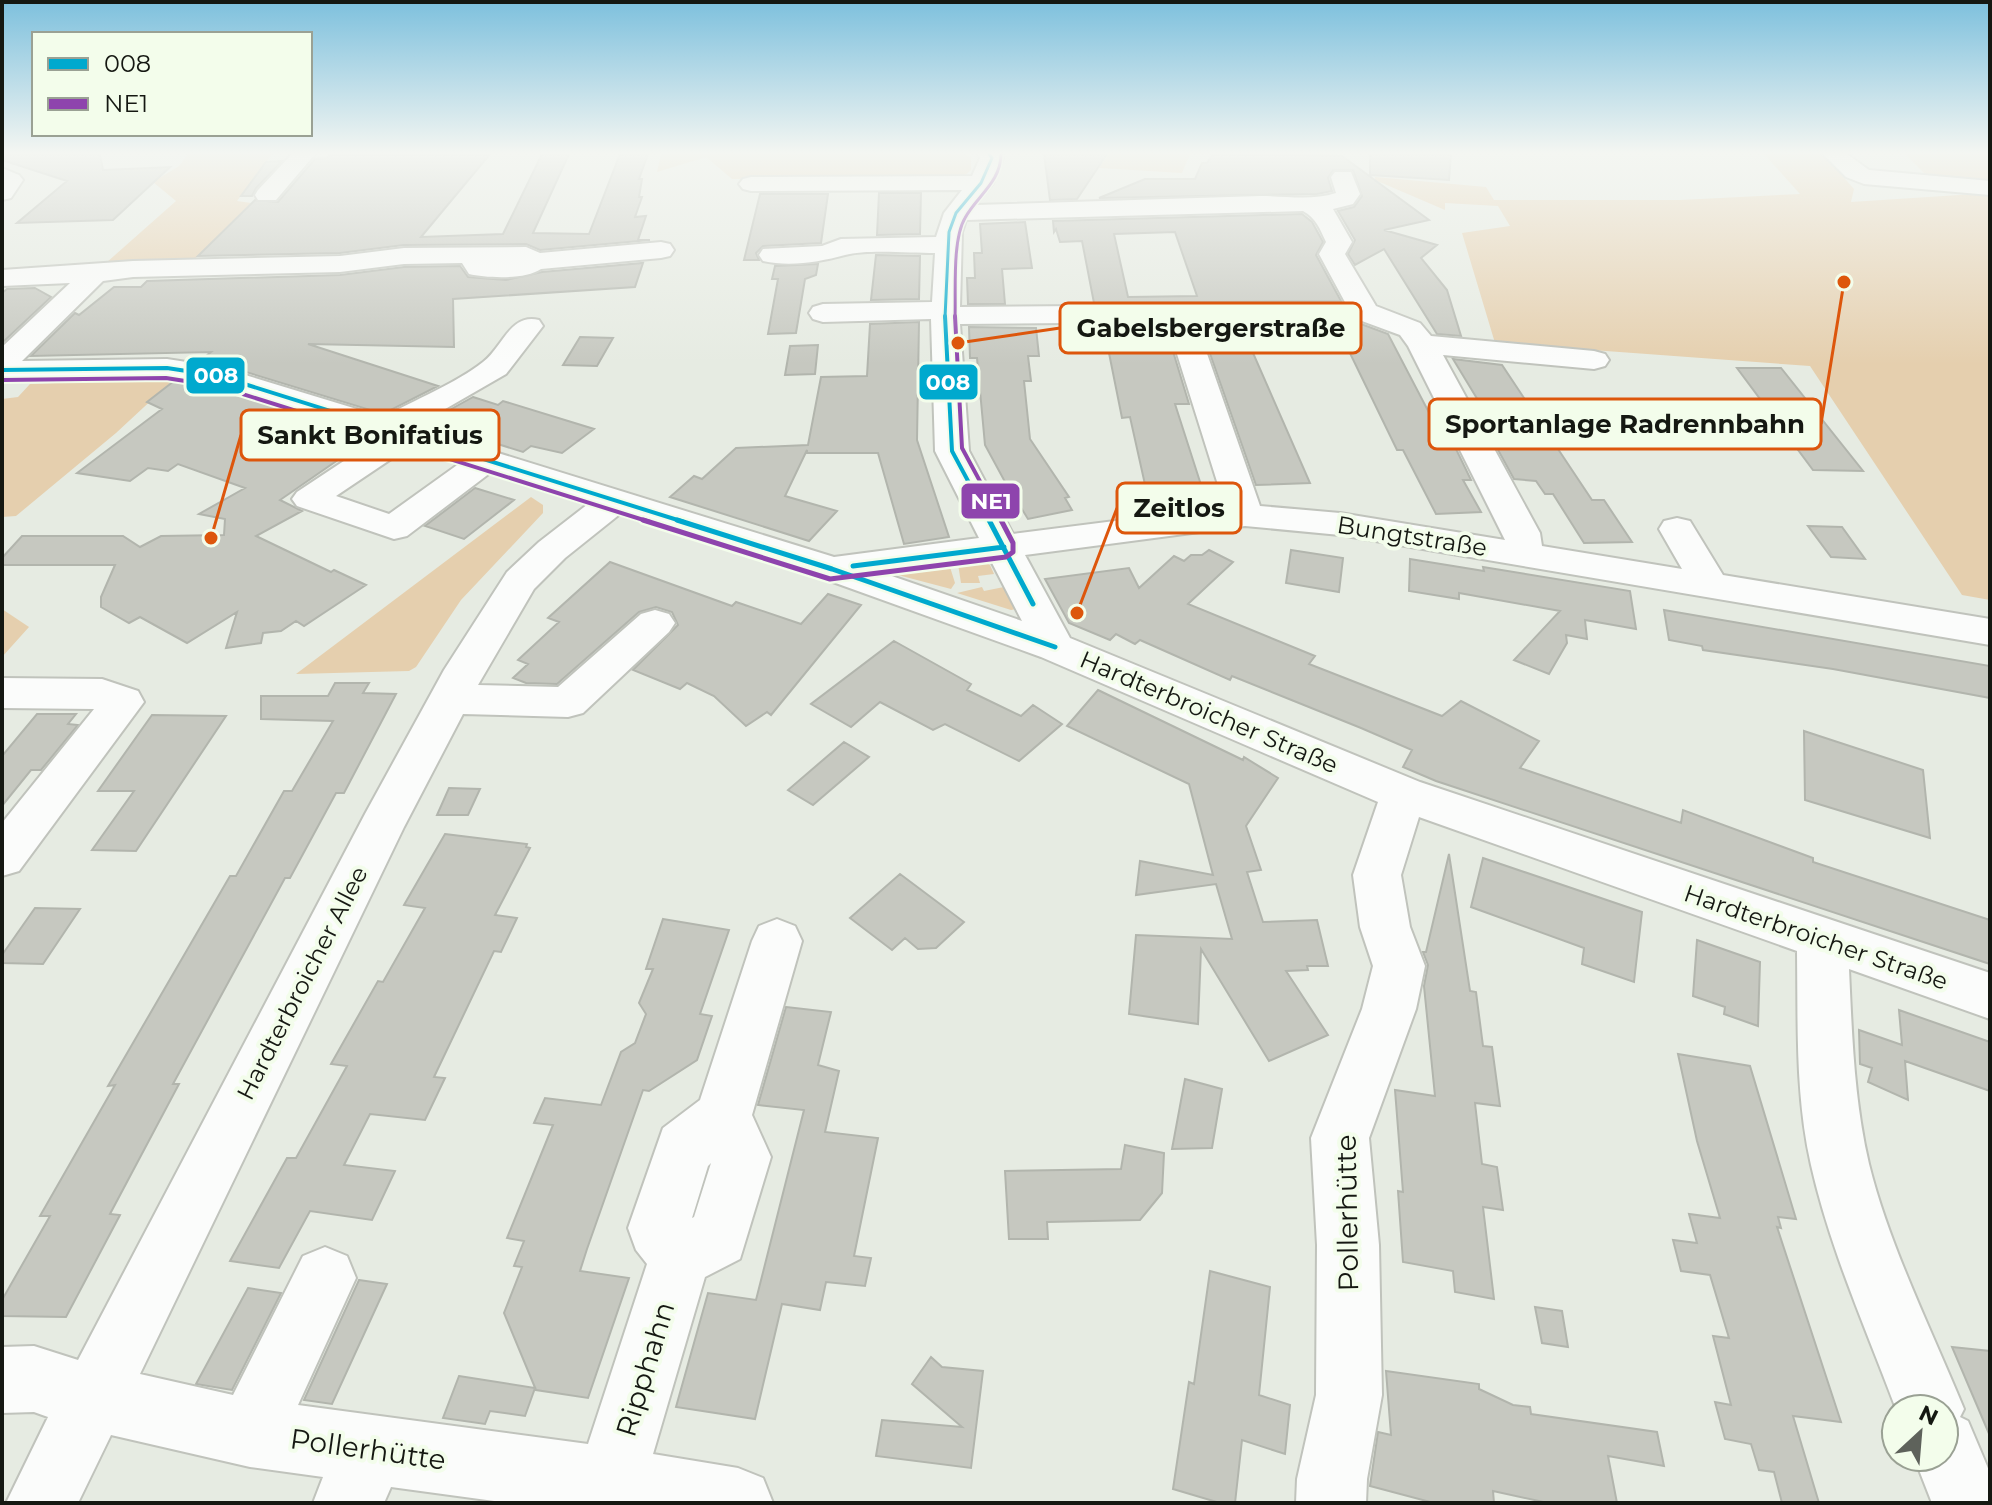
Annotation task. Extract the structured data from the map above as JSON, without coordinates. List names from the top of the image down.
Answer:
{
  "streets": {
    "street": [
      "Bungtstraße",
      "Hardterbroicher Straße",
      "Hardterbroicher Allee",
      "Pollerhütte",
      "Ripphahn"
    ]
  },
  "crossings": [
    ["Bungtstraße", "Hardterbroicher Straße"],
    ["Hardterbroicher Straße", "Hardterbroicher Allee"],
    ["Hardterbroicher Straße", "Pollerhütte"],
    ["Hardterbroicher Allee", "Pollerhütte"],
    ["Pollerhütte", "Ripphahn"]
  ],
  "places": [
    "Sportanlage Radrennbahn",
    "Gabelsbergerstraße",
    "Sankt Bonifatius",
    "Zeitlos"
  ],
  "lines": ["transit line 008", "transit line NE1"],
  "legend": ["008", "NE1"],
  "north": "top right"
}
